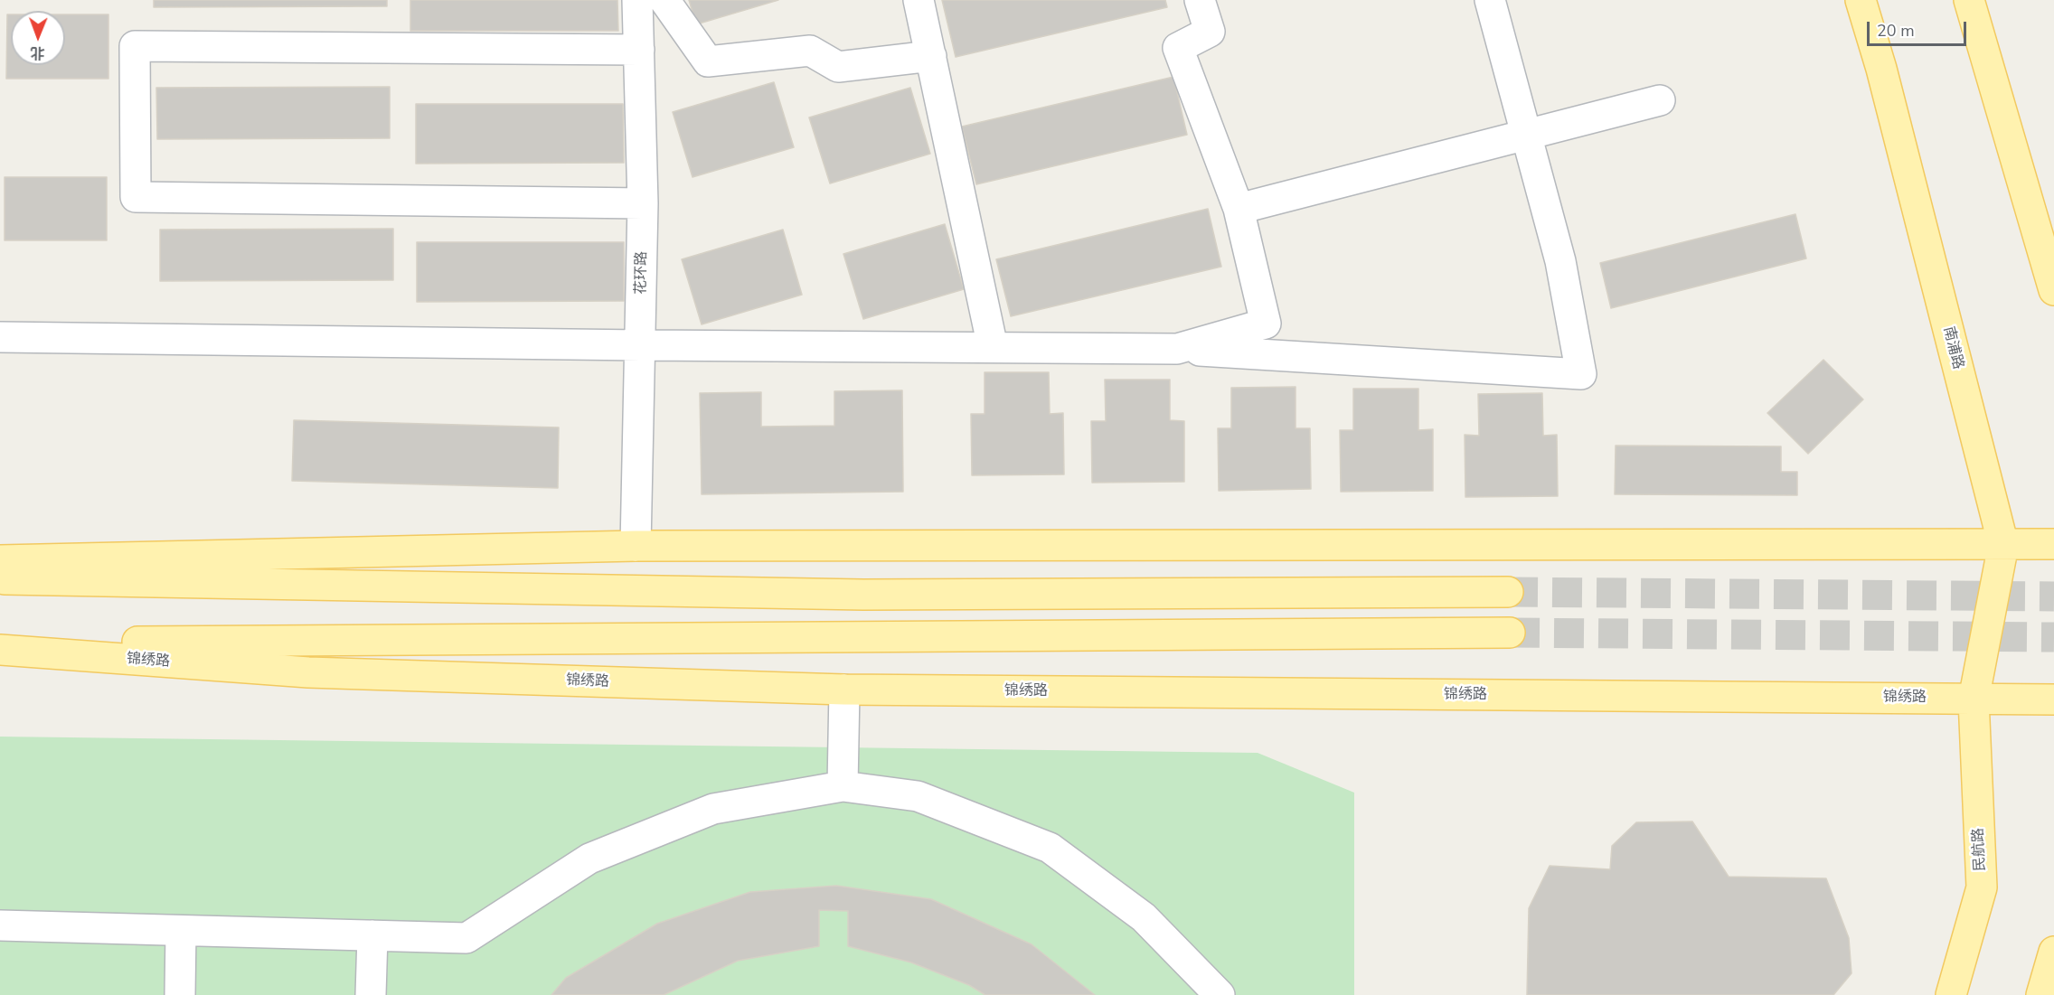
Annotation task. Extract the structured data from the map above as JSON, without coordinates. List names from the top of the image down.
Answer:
{
  "streets": {
    "main road": ["南浦路", "锦绣路", "民航路"],
    "street": ["花环路"]
  },
  "crossings": [
    ["南浦路", "锦绣路"],
    ["南浦路", "民航路"],
    ["锦绣路", "民航路"]
  ],
  "scale_bar": "20 m",
  "north": "bottom"
}
